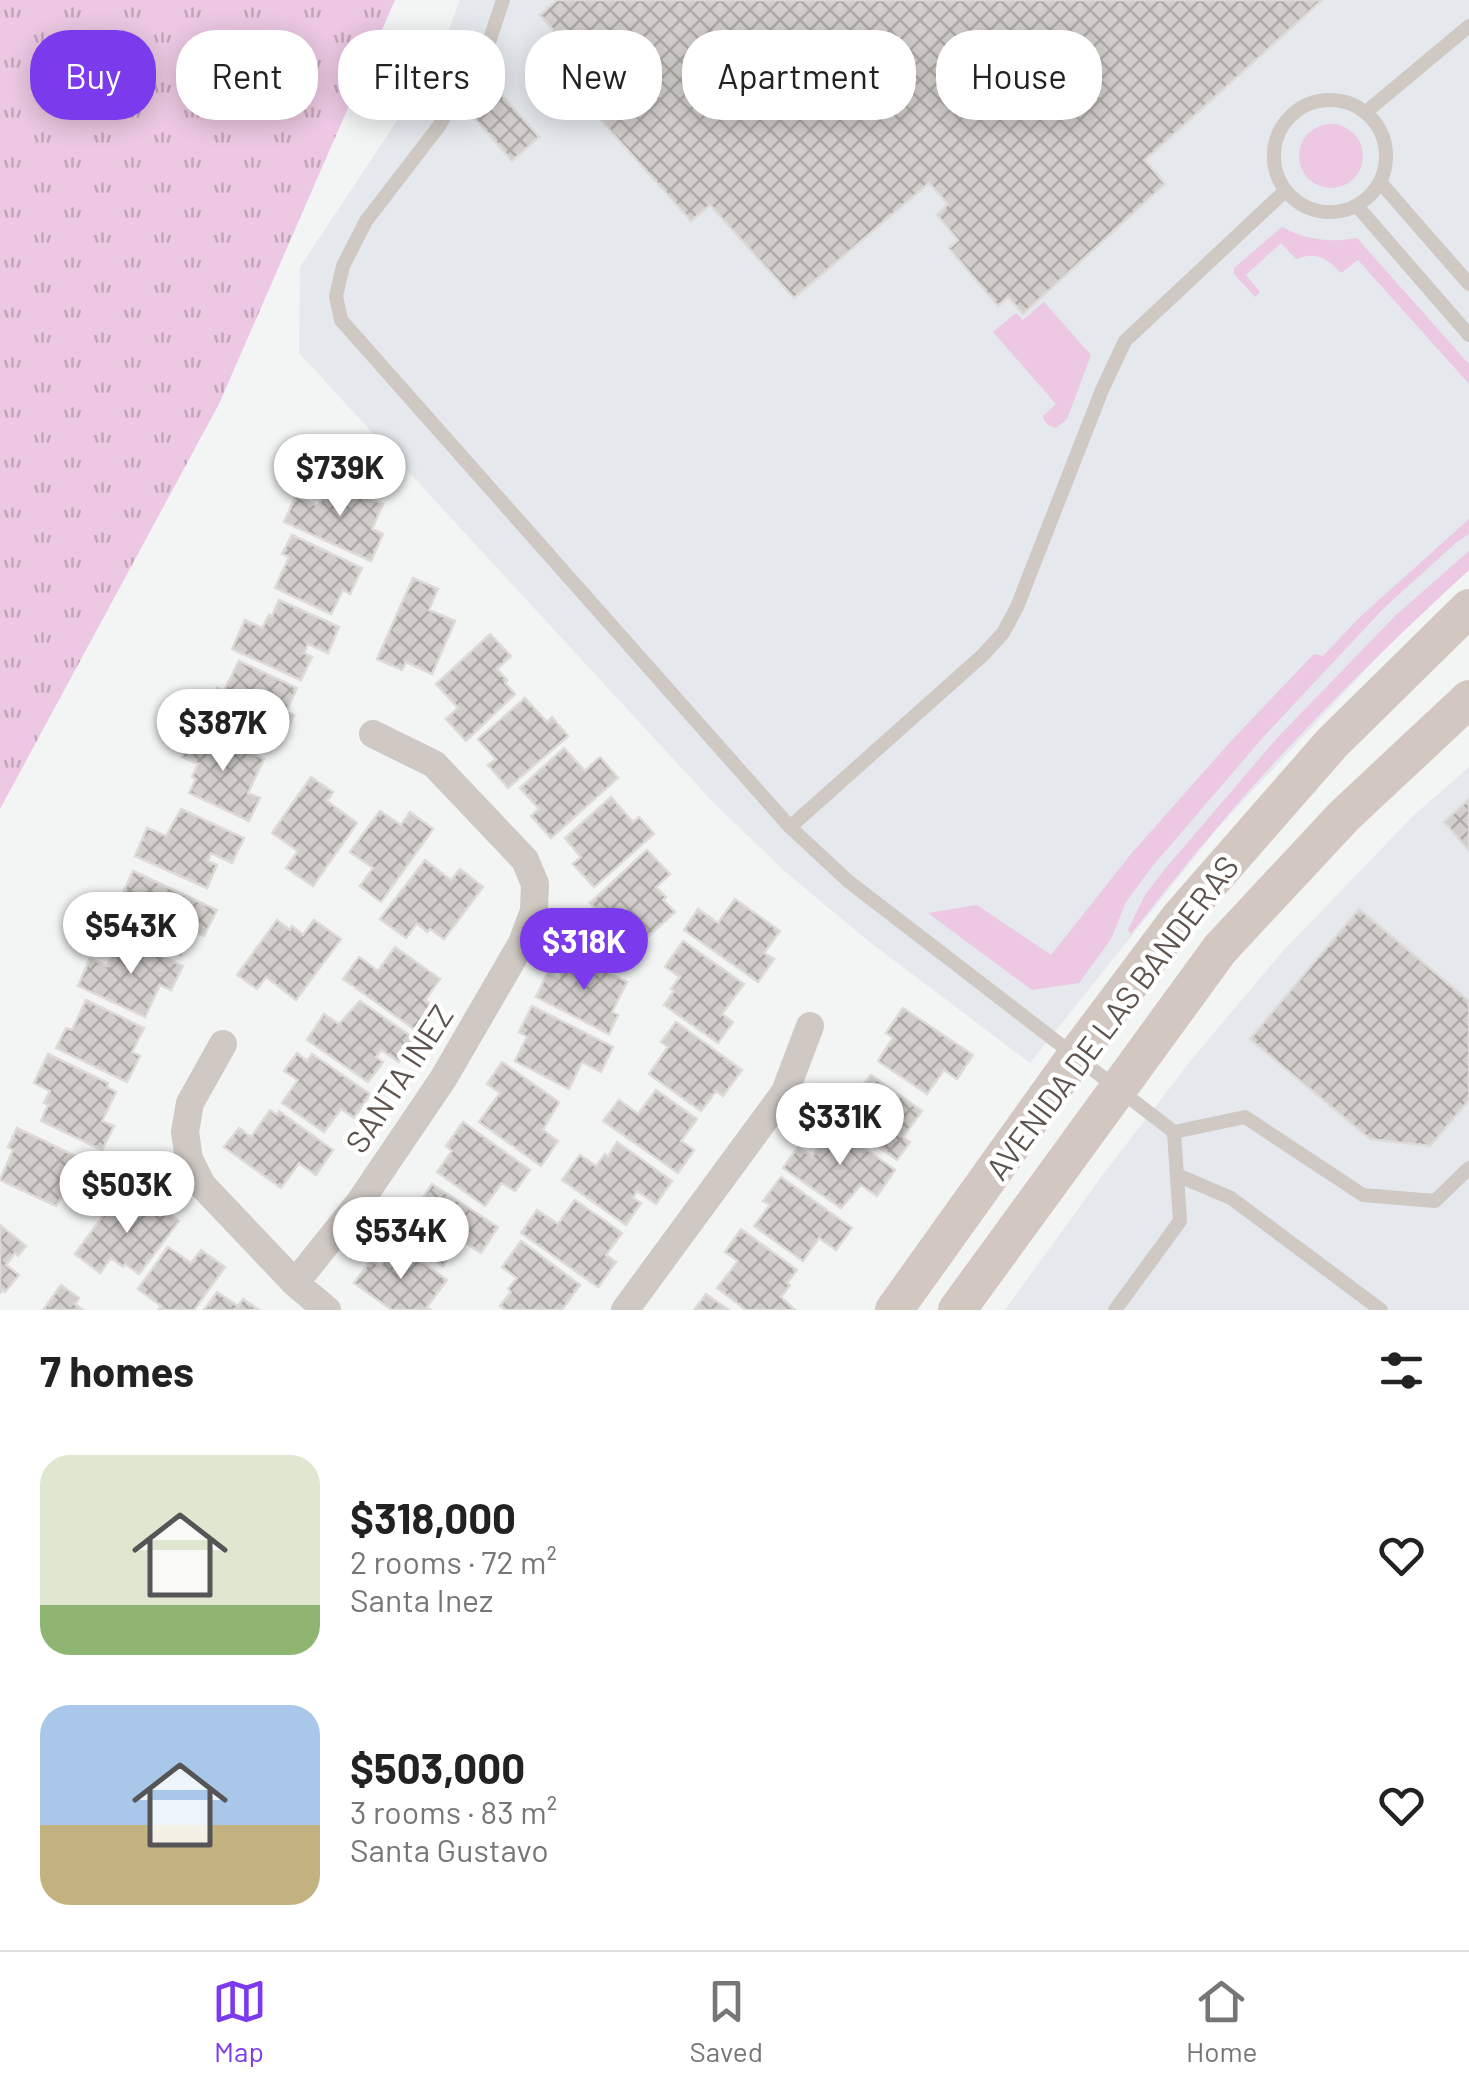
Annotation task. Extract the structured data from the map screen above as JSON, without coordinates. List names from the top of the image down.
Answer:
{
  "streets": {
    "main road": ["AVENIDA DE LAS BANDERAS"],
    "street": ["SANTA INEZ"]
  },
  "page": {
    "chip": [
      "Buy",
      "Rent",
      "Filters",
      "New",
      "Apartment",
      "House"
    ],
    "price": [
      "$739K",
      "$387K",
      "$543K",
      "$318K",
      "$331K",
      "$503K",
      "$534K"
    ],
    "heading": "7 homes",
    "list": [
      {
        "name": "$318,000",
        "note": "2 rooms · 72 m² · Santa Inez"
      },
      {
        "name": "$503,000",
        "note": "3 rooms · 83 m² · Santa Gustavo"
      }
    ],
    "tabs": ["Map", "Saved", "Home"]
  }
}
